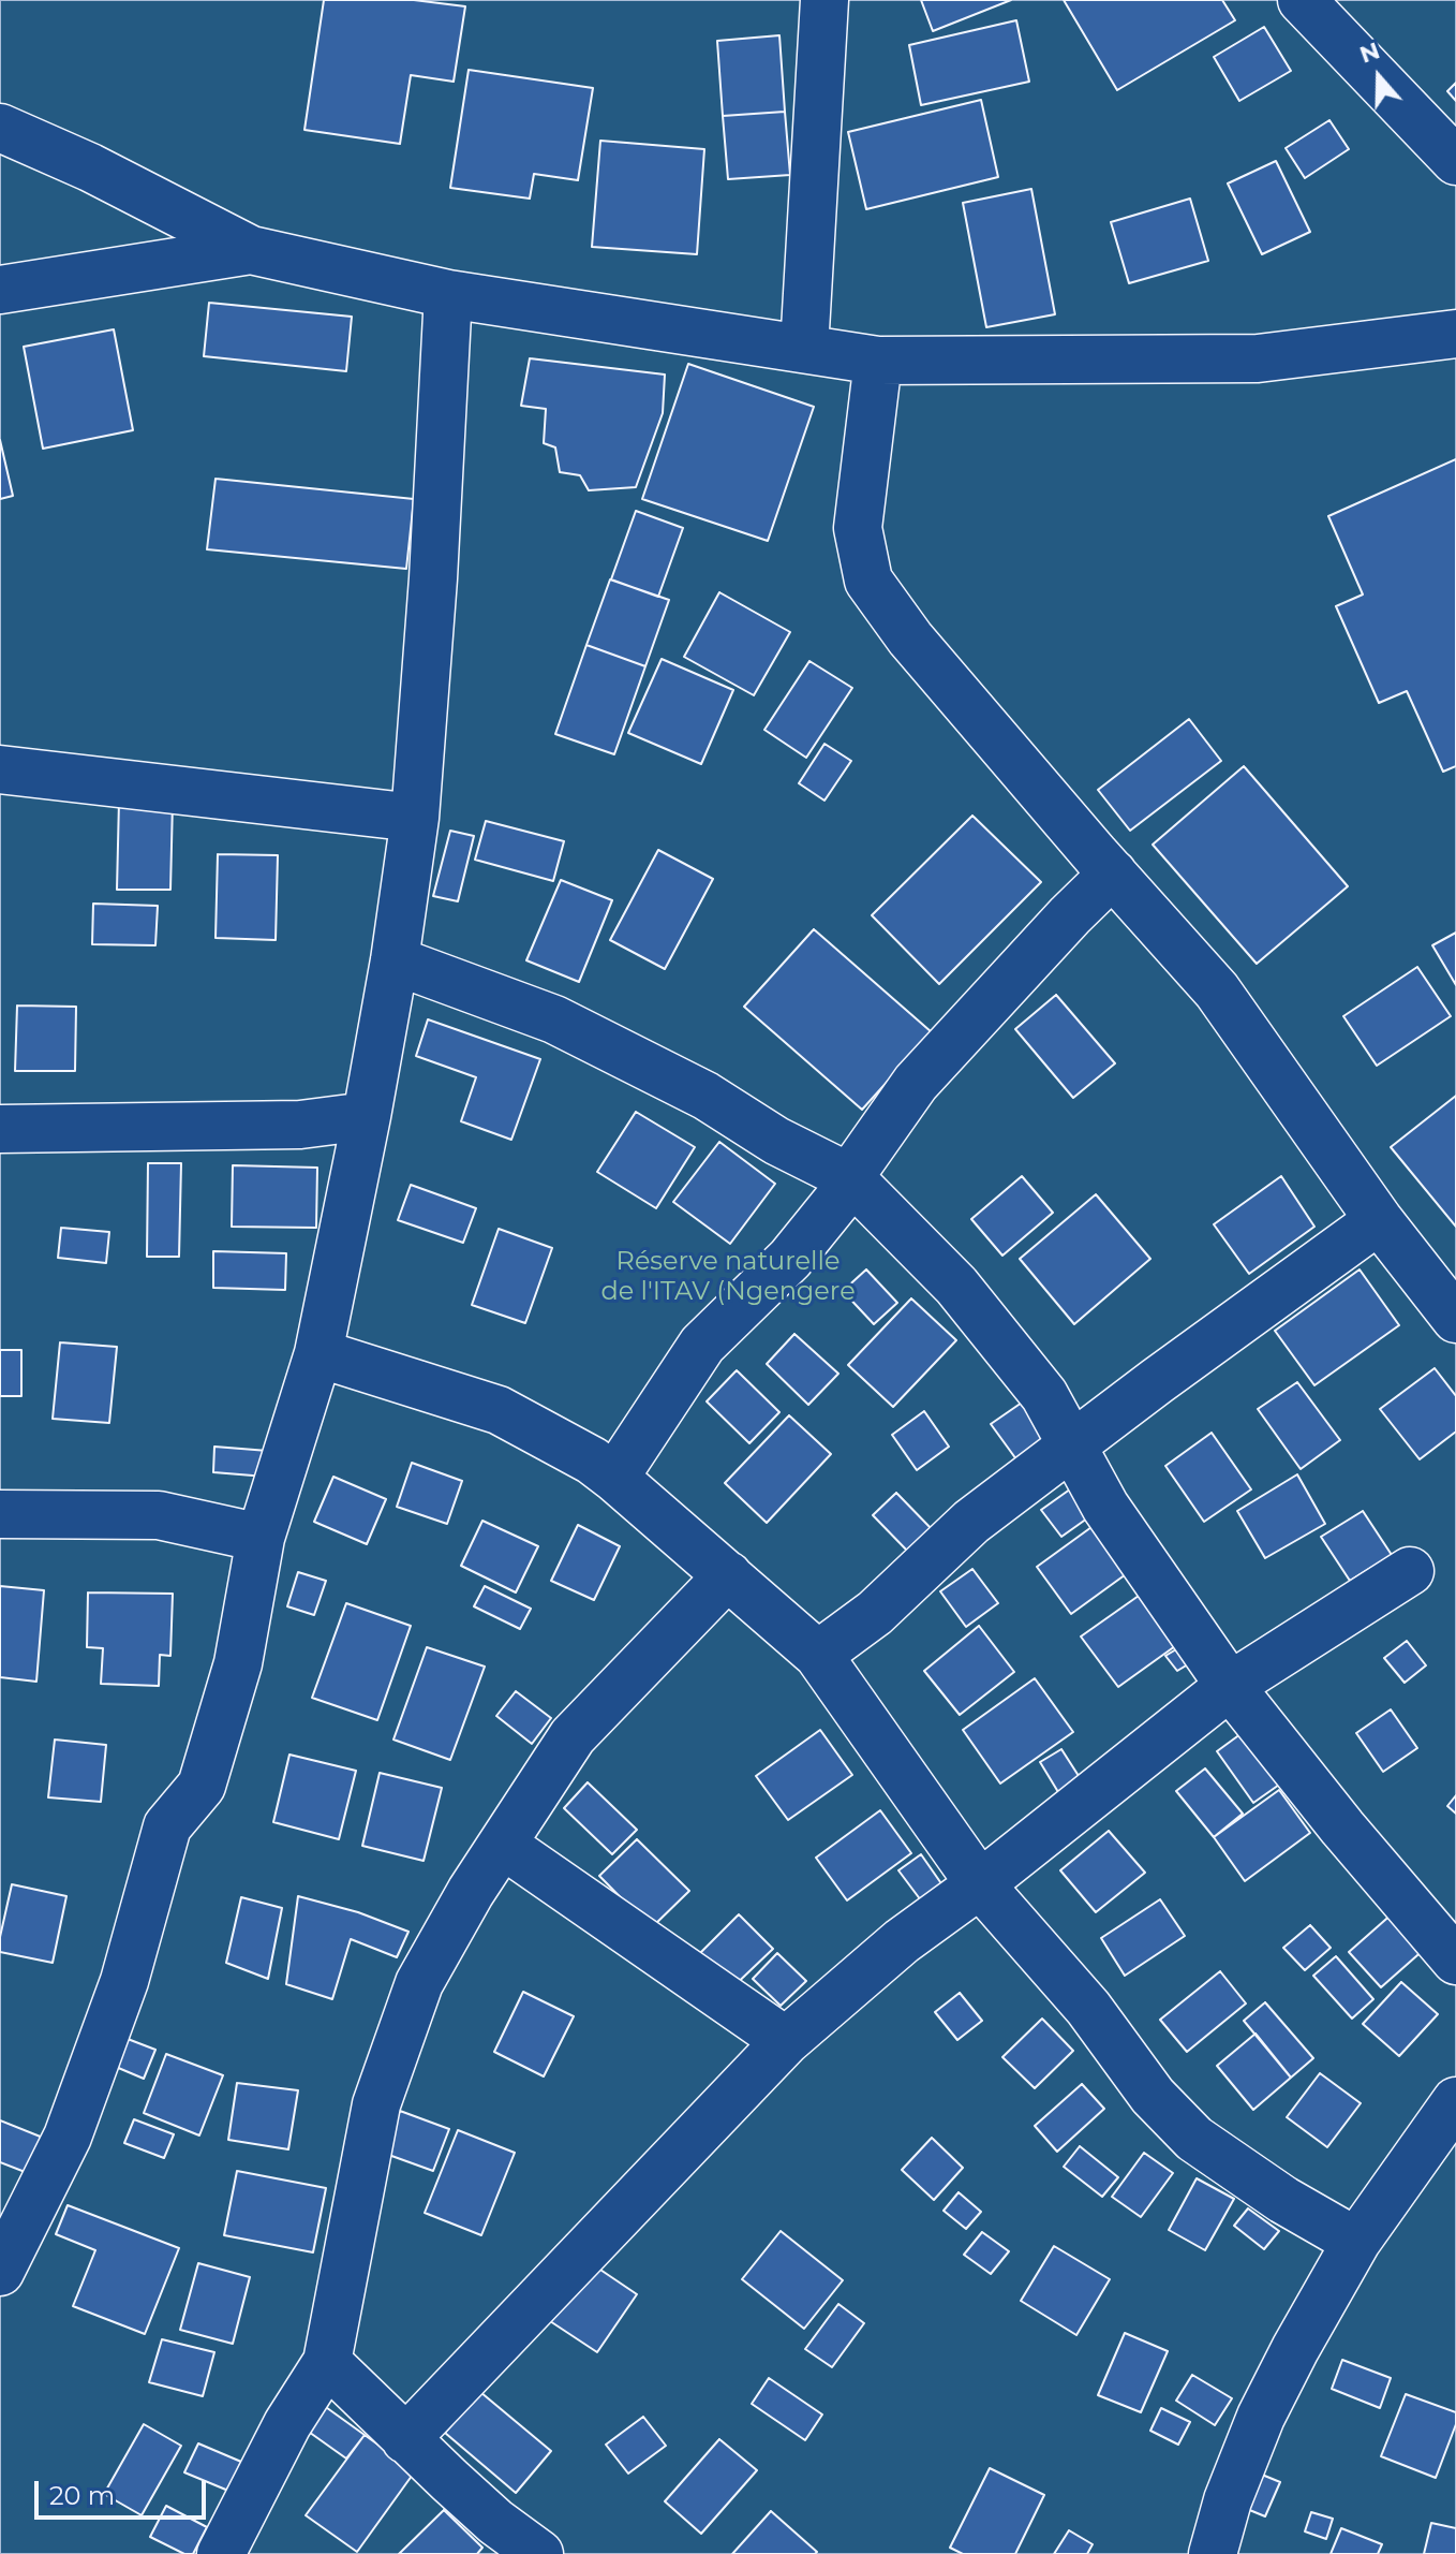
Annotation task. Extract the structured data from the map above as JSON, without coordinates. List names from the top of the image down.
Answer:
{
  "parks": ["Réserve naturelle de l'ITAV (Ngengere"],
  "scale_bar": "20 m",
  "north": "top"
}
